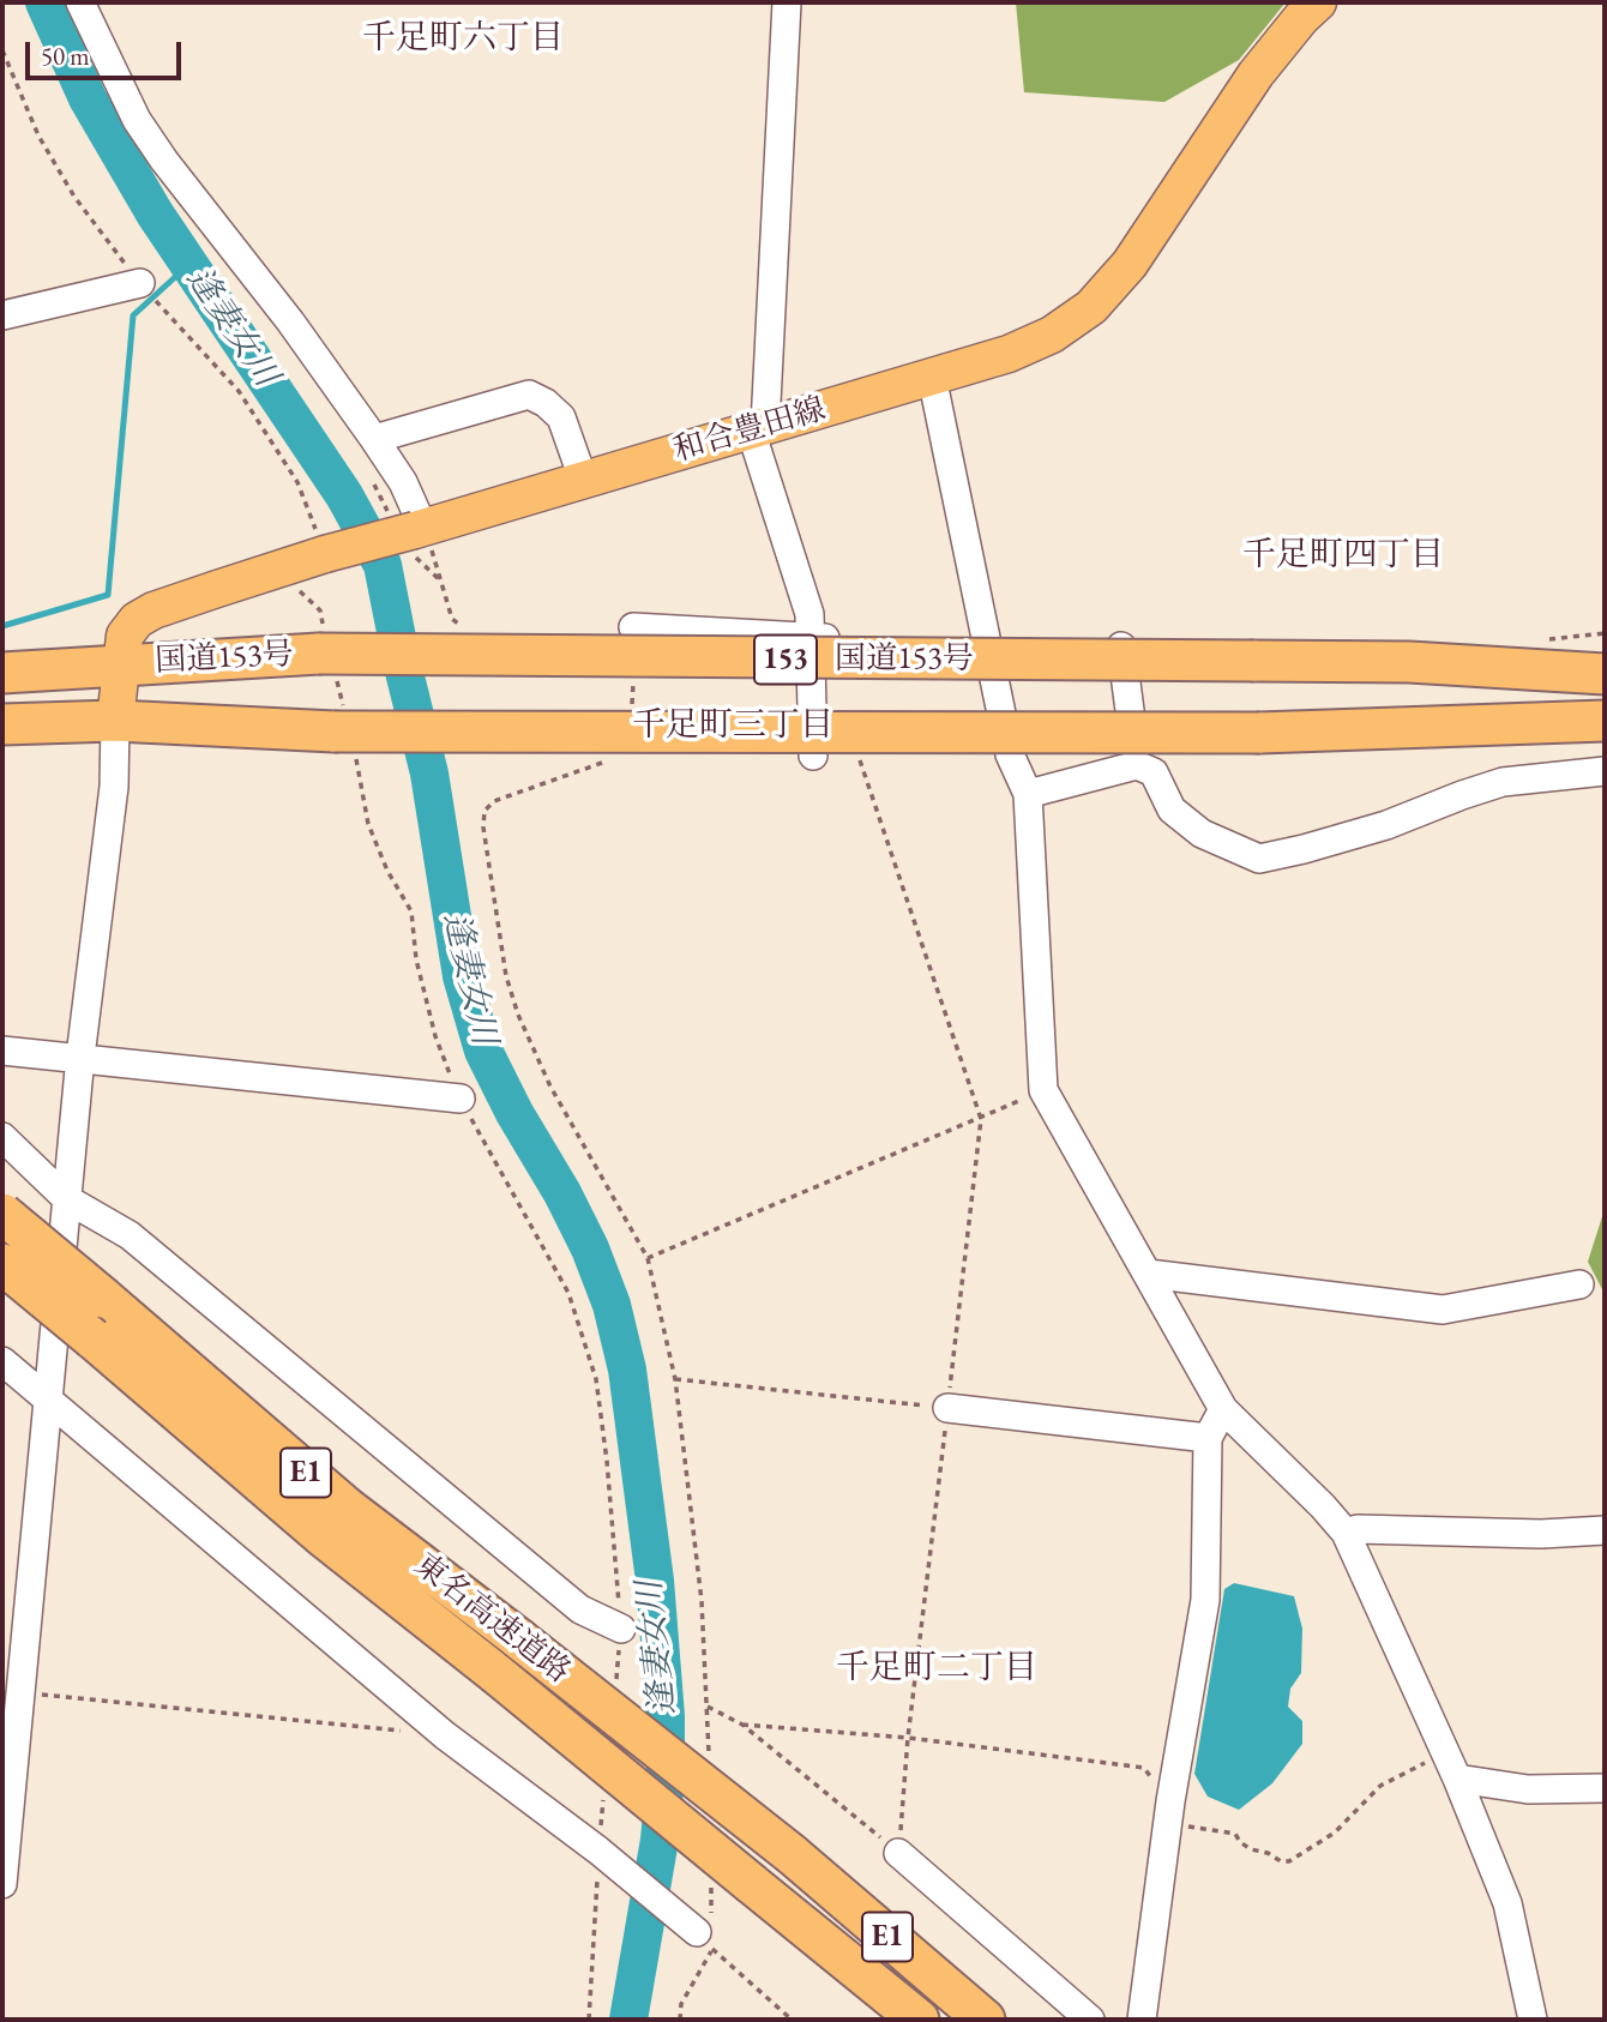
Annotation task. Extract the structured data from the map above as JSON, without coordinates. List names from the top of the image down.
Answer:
{
  "streets": {
    "highway": [
      "国道153号",
      "153",
      "E1",
      "東名高速道路"
    ],
    "main road": ["和合豊田線"]
  },
  "crossings": [
    ["和合豊田線", "国道153号"]
  ],
  "districts": [
    "千足町六丁目",
    "千足町四丁目",
    "千足町三丁目",
    "千足町二丁目"
  ],
  "water": ["逢妻女川"],
  "scale_bar": "50 m"
}
